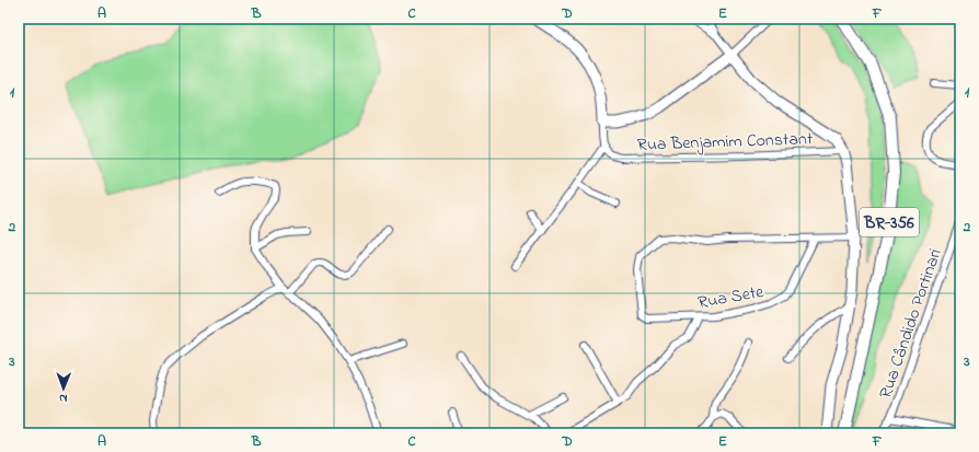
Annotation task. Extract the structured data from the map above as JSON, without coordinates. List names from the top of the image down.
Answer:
{
  "streets": {
    "main road": ["BR-356"],
    "street": ["Rua Benjamim Constant", "Rua Sete", "Rua Cândido Portinari"]
  },
  "north": "bottom",
  "grid": {
    "columns": [
      "A",
      "B",
      "C",
      "D",
      "E",
      "F"
    ],
    "rows": ["1", "2", "3"]
  }
}
